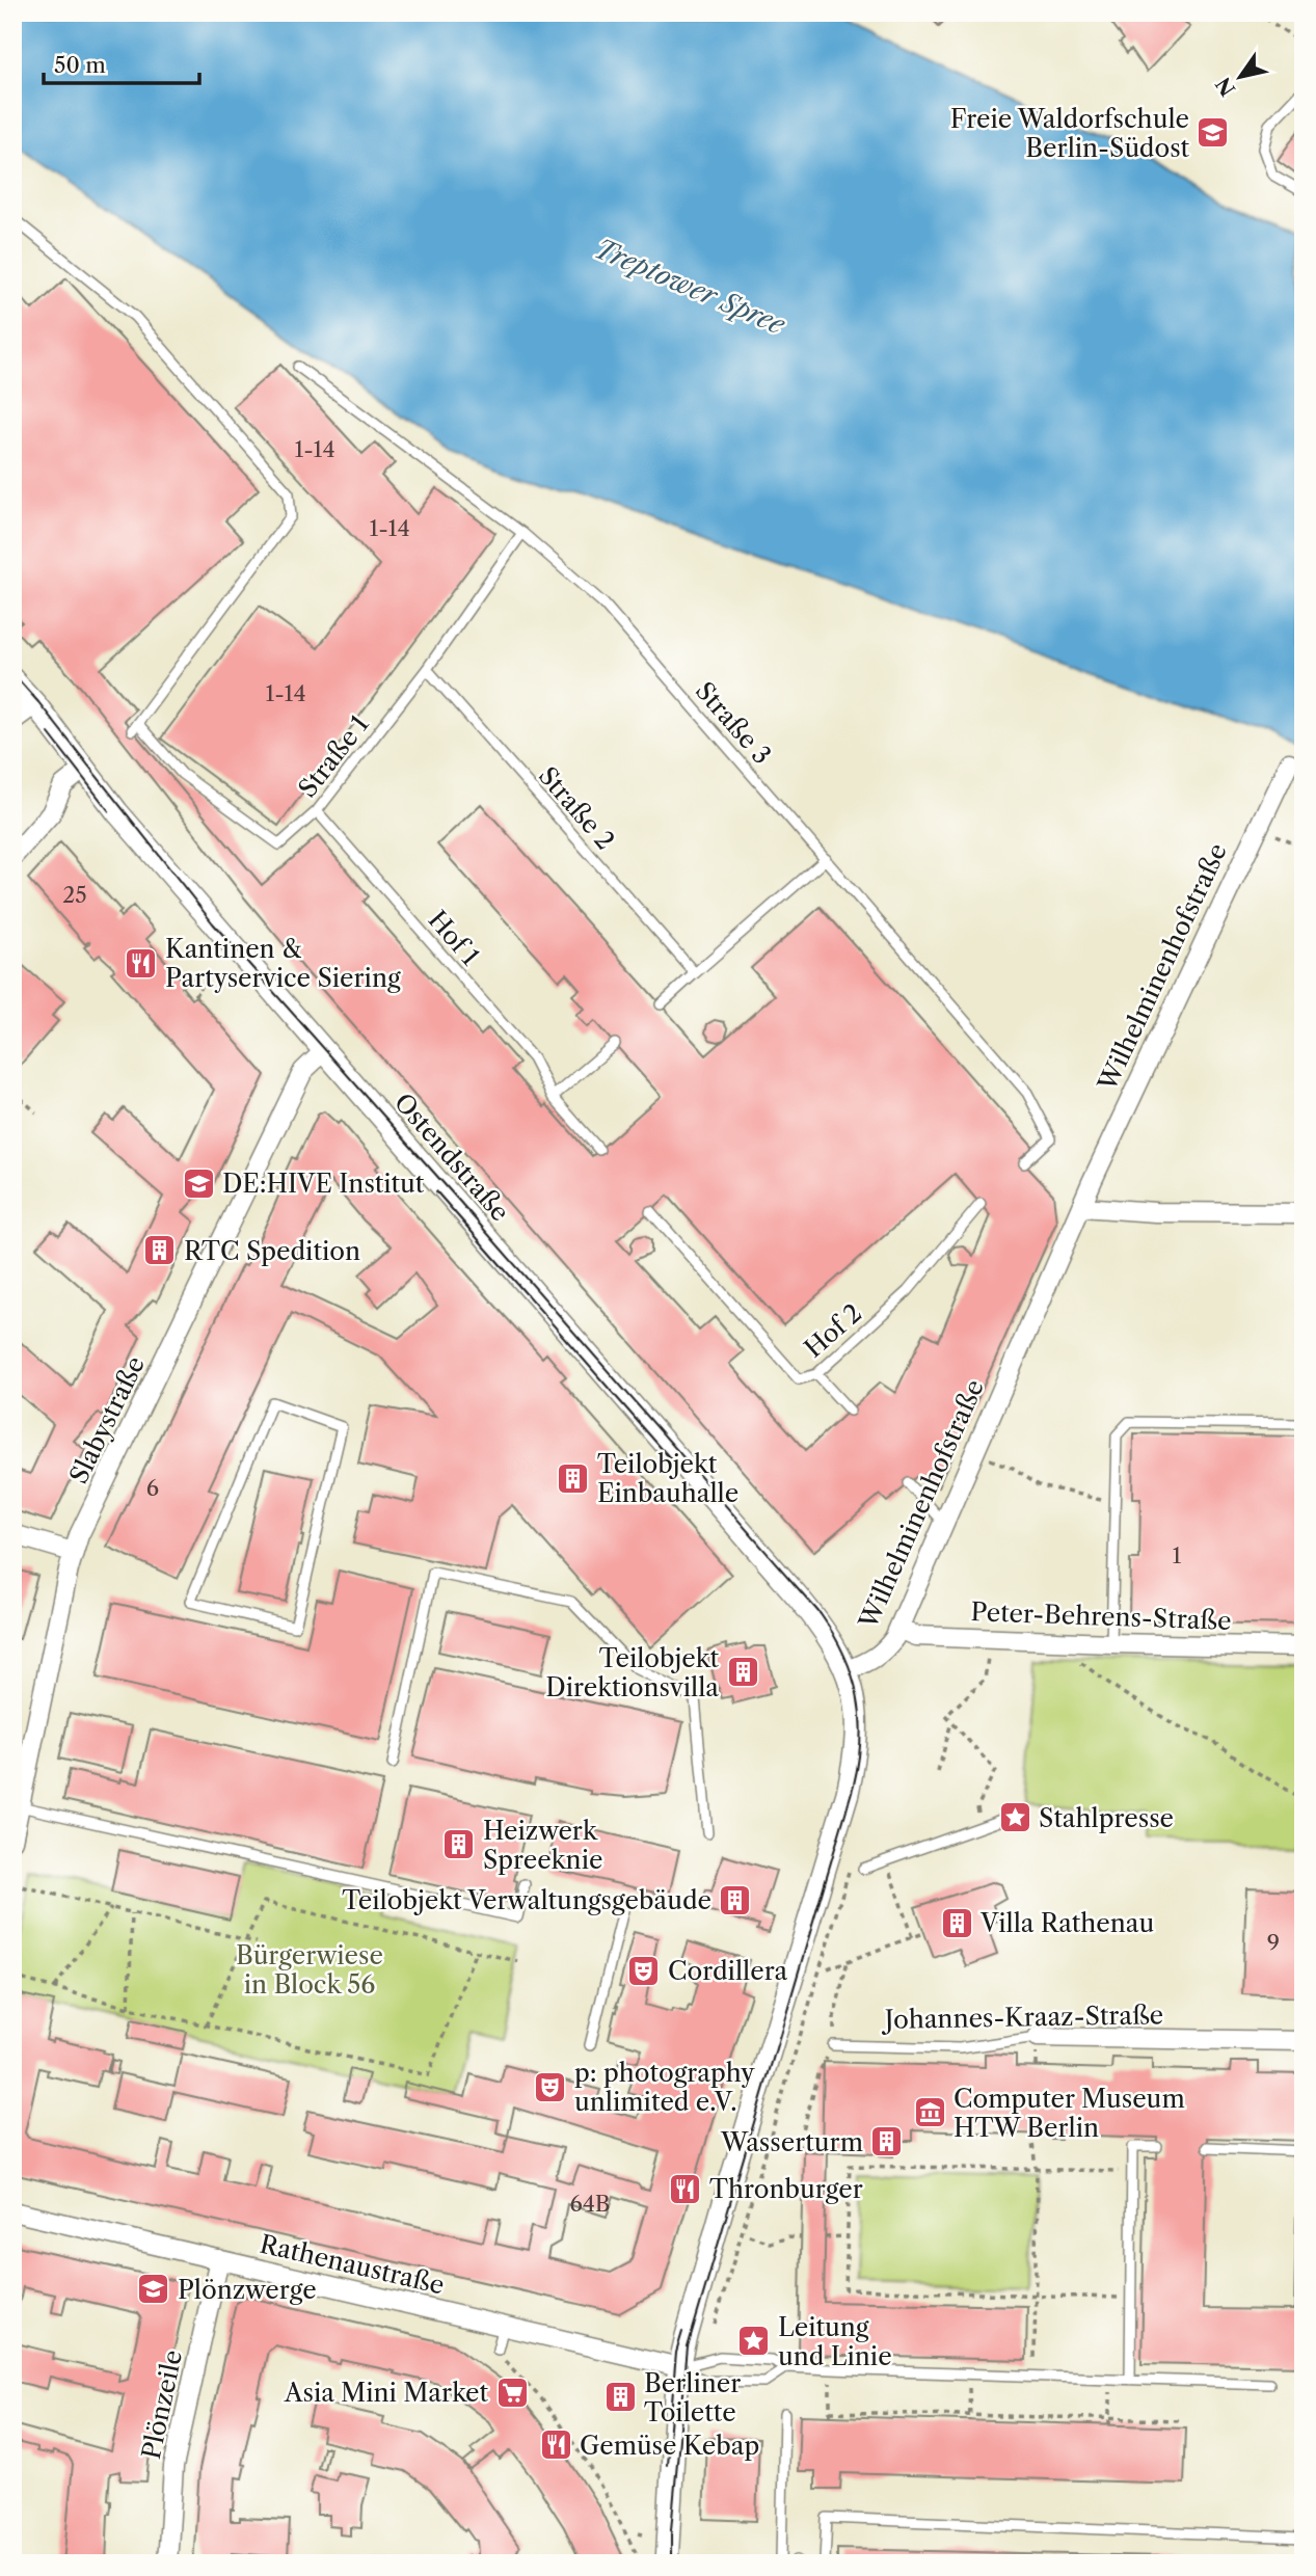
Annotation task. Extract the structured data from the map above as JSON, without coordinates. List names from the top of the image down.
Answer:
{
  "streets": {
    "street": [
      "Wilhelminenhofstraße",
      "Ostendstraße",
      "Slabystraße",
      "Peter-Behrens-Straße",
      "Johannes-Kraaz-Straße",
      "Rathenaustraße",
      "Plönzeile"
    ],
    "lane": [
      "Straße 3",
      "Straße 1",
      "Straße 2",
      "Hof 1",
      "Hof 2"
    ]
  },
  "crossings": [
    ["Straße 3", "Straße 1"],
    ["Straße 1", "Straße 2"],
    ["Straße 1", "Hof 1"],
    ["Wilhelminenhofstraße", "Ostendstraße"],
    ["Wilhelminenhofstraße", "Peter-Behrens-Straße"],
    ["Ostendstraße", "Slabystraße"],
    ["Rathenaustraße", "Plönzeile"]
  ],
  "water": ["Treptower Spree"],
  "parks": ["Bürgerwiese in Block 56"],
  "places": {
    "school or university": ["Freie Waldorfschule Berlin-Südost", "DE:HIVE Institut", "Plönzwerge"],
    "restaurant": ["Kantinen & Partyservice Siering", "Thronburger", "Gemüse Kebap"],
    "building": [
      "RTC Spedition",
      "Teilobjekt Einbauhalle",
      "Teilobjekt Direktionsvilla",
      "Heizwerk Spreeknie",
      "Teilobjekt Verwaltungsgebäude",
      "Villa Rathenau",
      "Wasserturm",
      "Berliner Toilette"
    ],
    "place": ["Stahlpresse", "Leitung und Linie"],
    "theatre": ["Cordillera", "p: photography unlimited e.V."],
    "museum": ["Computer Museum HTW Berlin"],
    "supermarket": ["Asia Mini Market"]
  },
  "house_numbers": [
    "1-14",
    "1-14",
    "1-14",
    "25",
    "6",
    "1",
    "9",
    "64B"
  ],
  "scale_bar": "50 m",
  "north": "bottom left"
}
